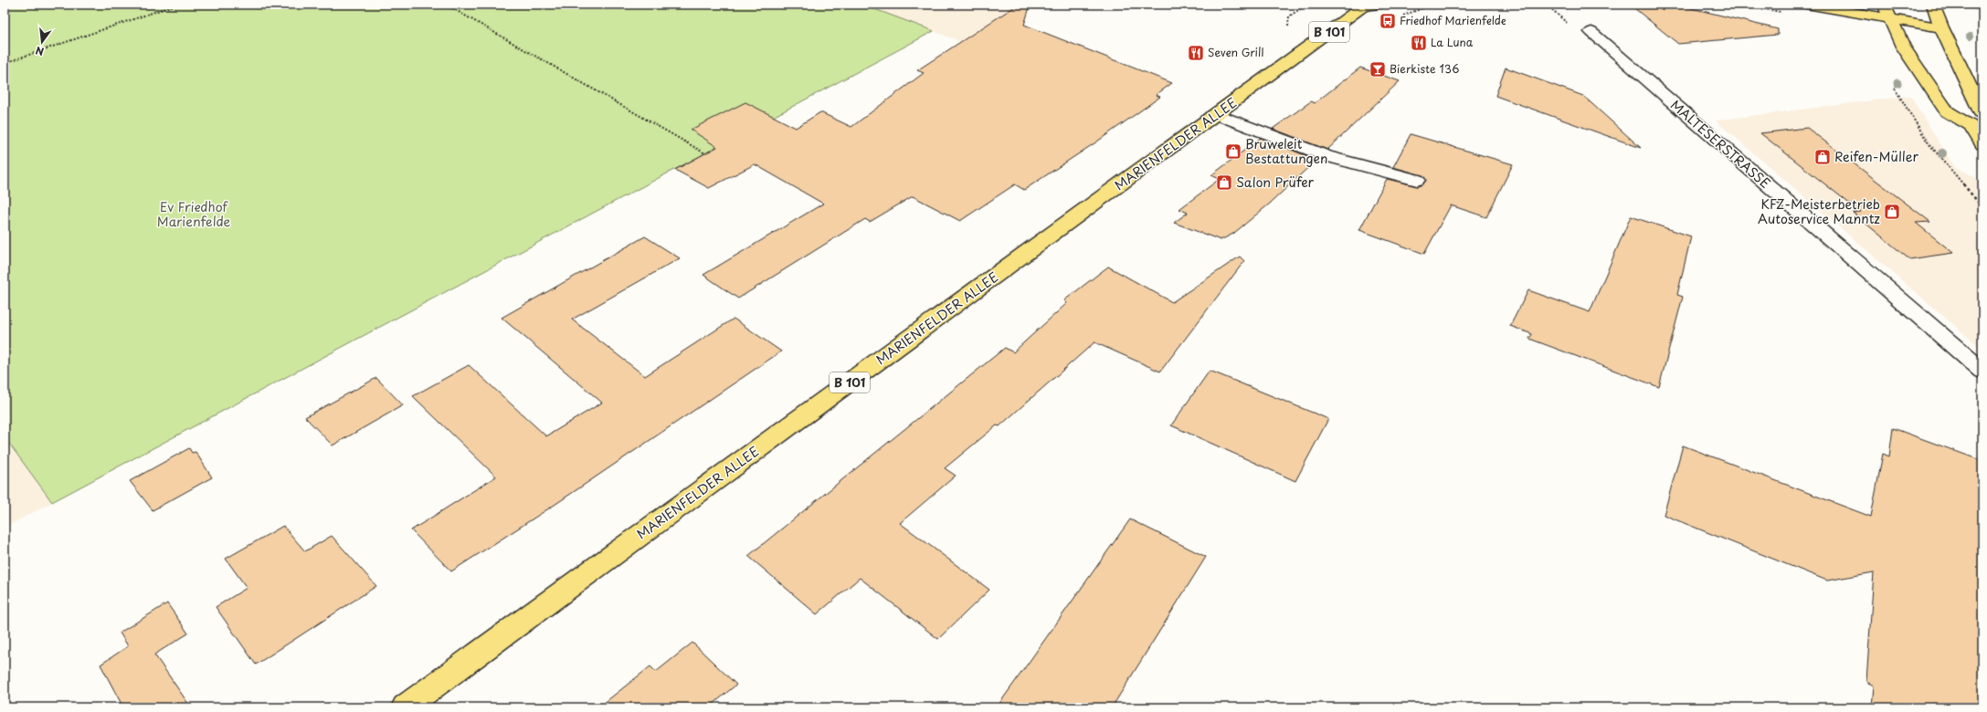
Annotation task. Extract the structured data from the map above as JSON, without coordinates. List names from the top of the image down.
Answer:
{
  "streets": {
    "main road": ["B 101", "MARIENFELDER ALLEE"],
    "street": ["MALTESERSTRASSE"]
  },
  "parks": ["Ev Friedhof Marienfelde"],
  "places": {
    "bus stop": ["Friedhof Marienfelde"],
    "restaurant": ["La Luna", "Seven Grill"],
    "bar": ["Bierkiste 136"],
    "shop": [
      "Bruweleit Bestattungen",
      "Reifen-Müller",
      "Salon Prüfer",
      "KFZ-Meisterbetrieb Autoservice Manntz"
    ]
  },
  "north": "bottom"
}
